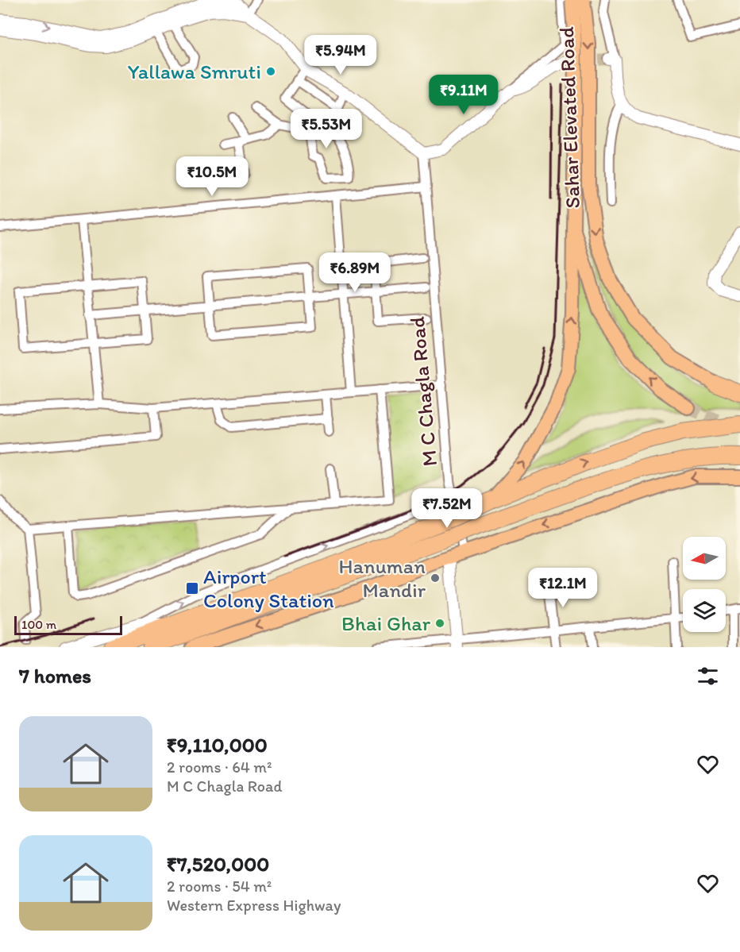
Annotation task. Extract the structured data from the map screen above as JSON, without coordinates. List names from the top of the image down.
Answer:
{
  "streets": {
    "main road": ["Sahar Elevated Road"],
    "street": ["M C Chagla Road"]
  },
  "places": {
    "other": ["Yallawa Smruti", "Hanuman Mandir", "Bhai Ghar"],
    "transit": ["Airport Colony Station"]
  },
  "scale_bar": "100 m",
  "north": "left",
  "page": {
    "price": [
      "₹5.94M",
      "₹9.11M",
      "₹5.53M",
      "₹10.5M",
      "₹6.89M",
      "₹7.52M",
      "₹12.1M"
    ],
    "scale": "100 m",
    "heading": "7 homes",
    "list": [
      {
        "name": "₹9,110,000",
        "note": "2 rooms · 64 m² · M C Chagla Road"
      },
      {
        "name": "₹7,520,000",
        "note": "2 rooms · 54 m² · Western Express Highway"
      }
    ]
  }
}
